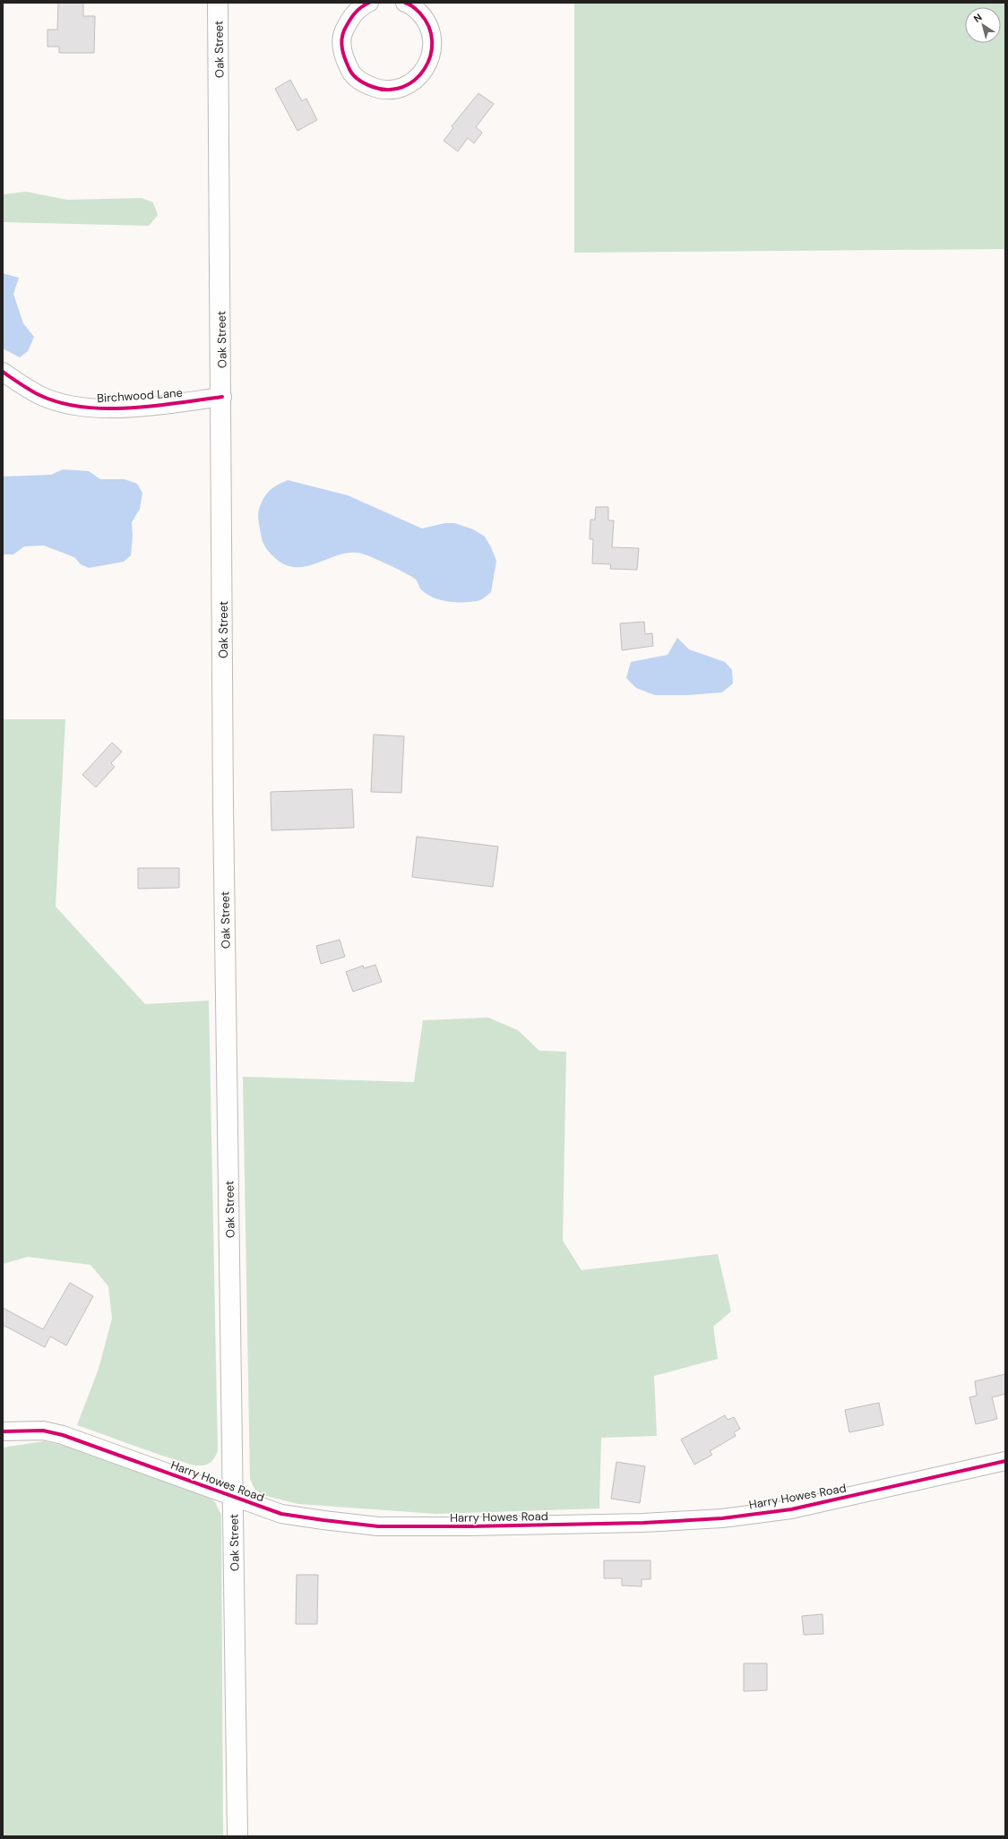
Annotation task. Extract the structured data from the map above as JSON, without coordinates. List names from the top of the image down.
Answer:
{
  "streets": {
    "main road": ["Oak Street"],
    "street": ["Birchwood Lane", "Harry Howes Road"]
  },
  "crossings": [
    ["Oak Street", "Birchwood Lane"],
    ["Oak Street", "Harry Howes Road"]
  ],
  "north": "top left"
}
